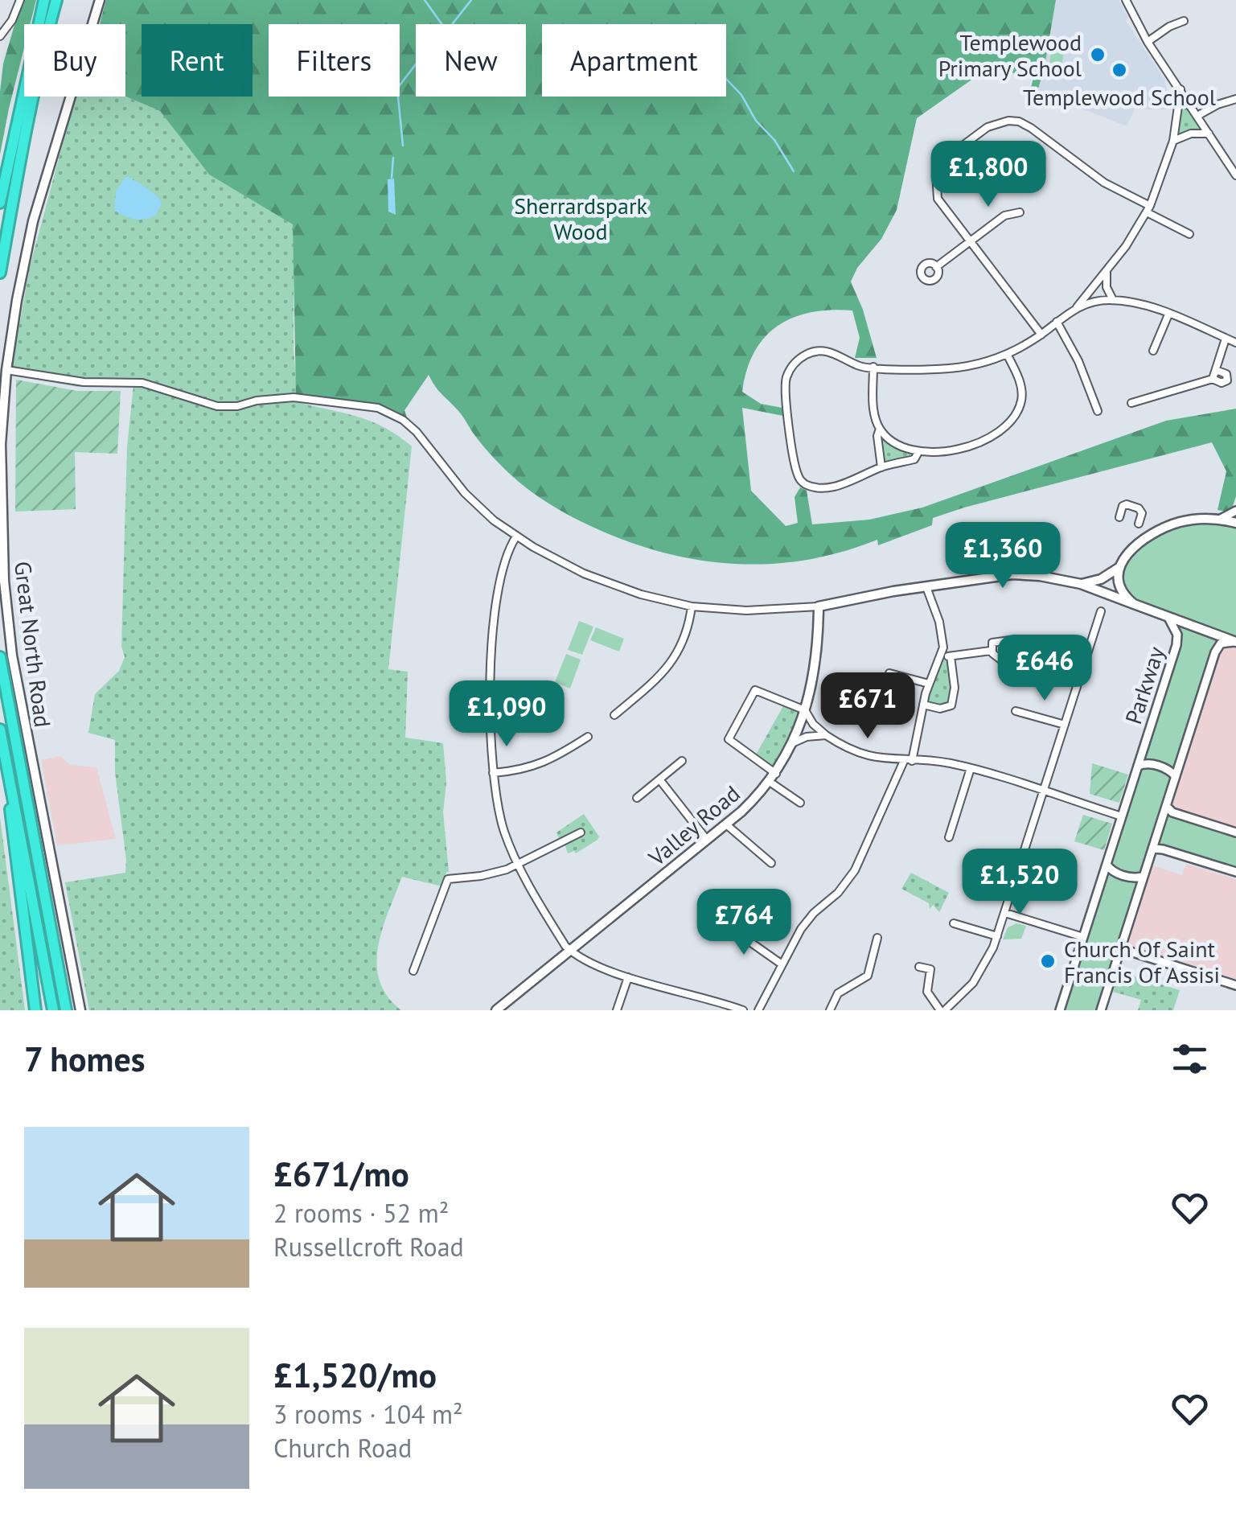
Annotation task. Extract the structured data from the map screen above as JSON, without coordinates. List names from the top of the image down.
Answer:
{
  "streets": {
    "main road": ["Great North Road", "Valley Road"],
    "street": ["Parkway"]
  },
  "parks": ["Sherrardspark Wood"],
  "places": ["Templewood Primary School", "Templewood School", "Church Of Saint Francis Of Assisi"],
  "page": {
    "chip": [
      "Buy",
      "Rent",
      "Filters",
      "New",
      "Apartment"
    ],
    "price": [
      "£1,800",
      "£1,360",
      "£646",
      "£671",
      "£1,090",
      "£1,520",
      "£764"
    ],
    "heading": "7 homes",
    "list": [
      {
        "name": "£671/mo",
        "note": "2 rooms · 52 m² · Russellcroft Road"
      },
      {
        "name": "£1,520/mo",
        "note": "3 rooms · 104 m² · Church Road"
      }
    ]
  }
}
